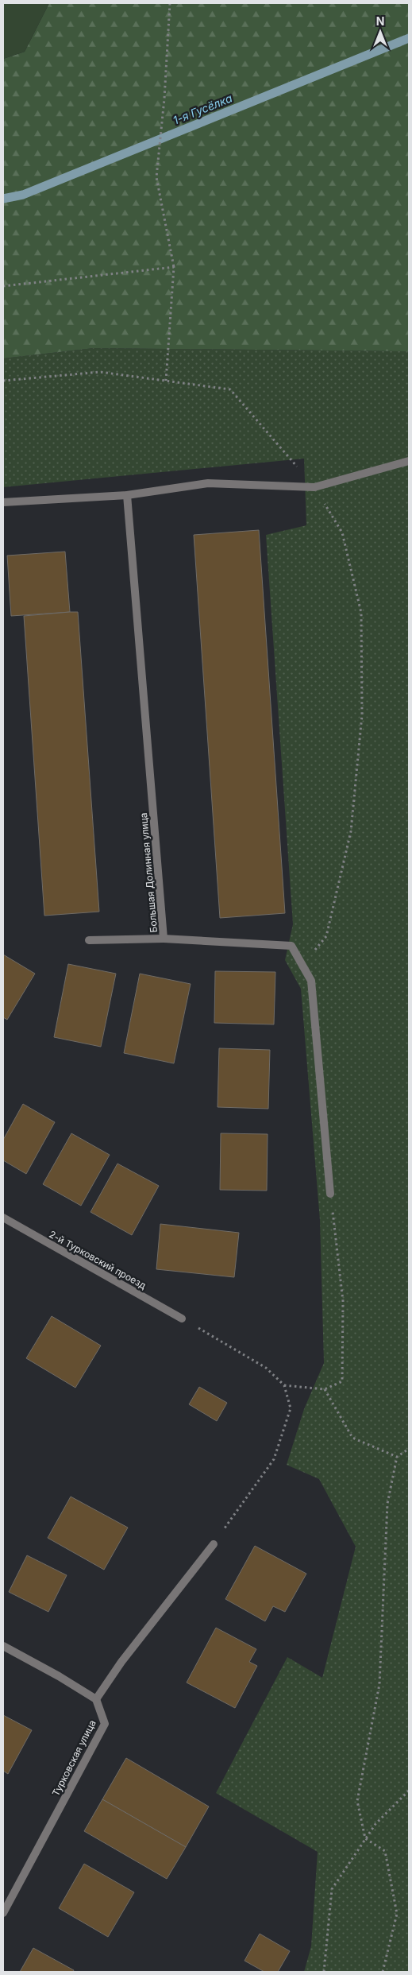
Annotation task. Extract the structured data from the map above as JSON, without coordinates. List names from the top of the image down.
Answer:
{
  "streets": {
    "street": ["Большая Долинная улица", "2-й Турковский проезд", "Турковская улица"]
  },
  "water": ["1-я Гусёлка"],
  "north": "top"
}
